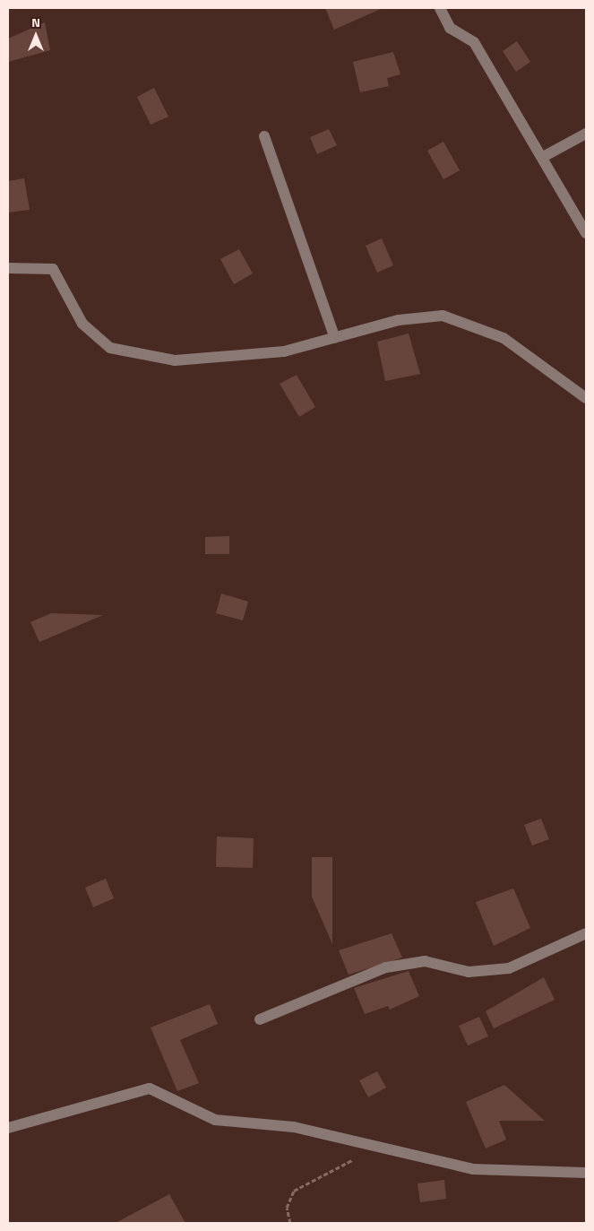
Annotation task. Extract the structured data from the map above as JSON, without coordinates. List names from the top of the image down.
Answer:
{
  "north": "top"
}
